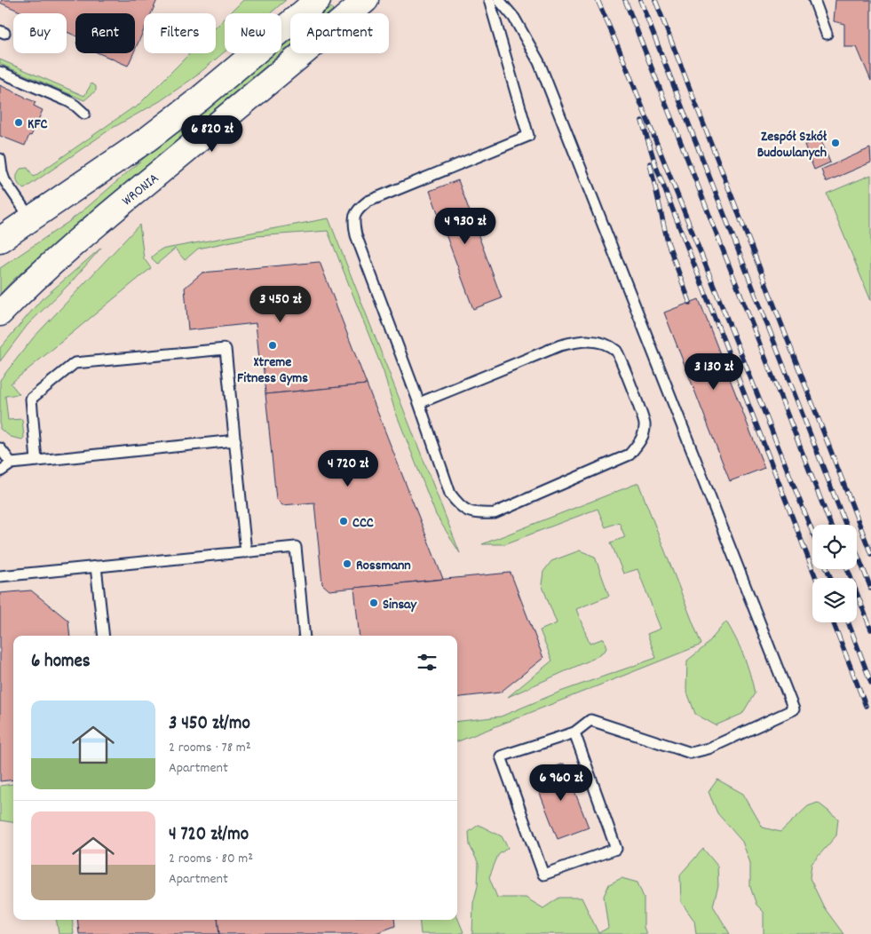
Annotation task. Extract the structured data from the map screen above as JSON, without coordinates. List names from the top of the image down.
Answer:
{
  "streets": {
    "main road": ["WRONIA"]
  },
  "places": [
    "KFC",
    "Zespół Szkół Budowlanych",
    "Xtreme Fitness Gyms",
    "CCC",
    "Rossmann",
    "Sinsay"
  ],
  "page": {
    "chip": [
      "Buy",
      "Rent",
      "Filters",
      "New",
      "Apartment"
    ],
    "price": [
      "6 820 zł",
      "4 930 zł",
      "3 450 zł",
      "3 130 zł",
      "4 720 zł",
      "6 960 zł"
    ],
    "heading": "6 homes",
    "list": [
      {
        "name": "3 450 zł/mo",
        "note": "2 rooms · 78 m² · Apartment"
      },
      {
        "name": "4 720 zł/mo",
        "note": "2 rooms · 80 m² · Apartment"
      }
    ]
  }
}
